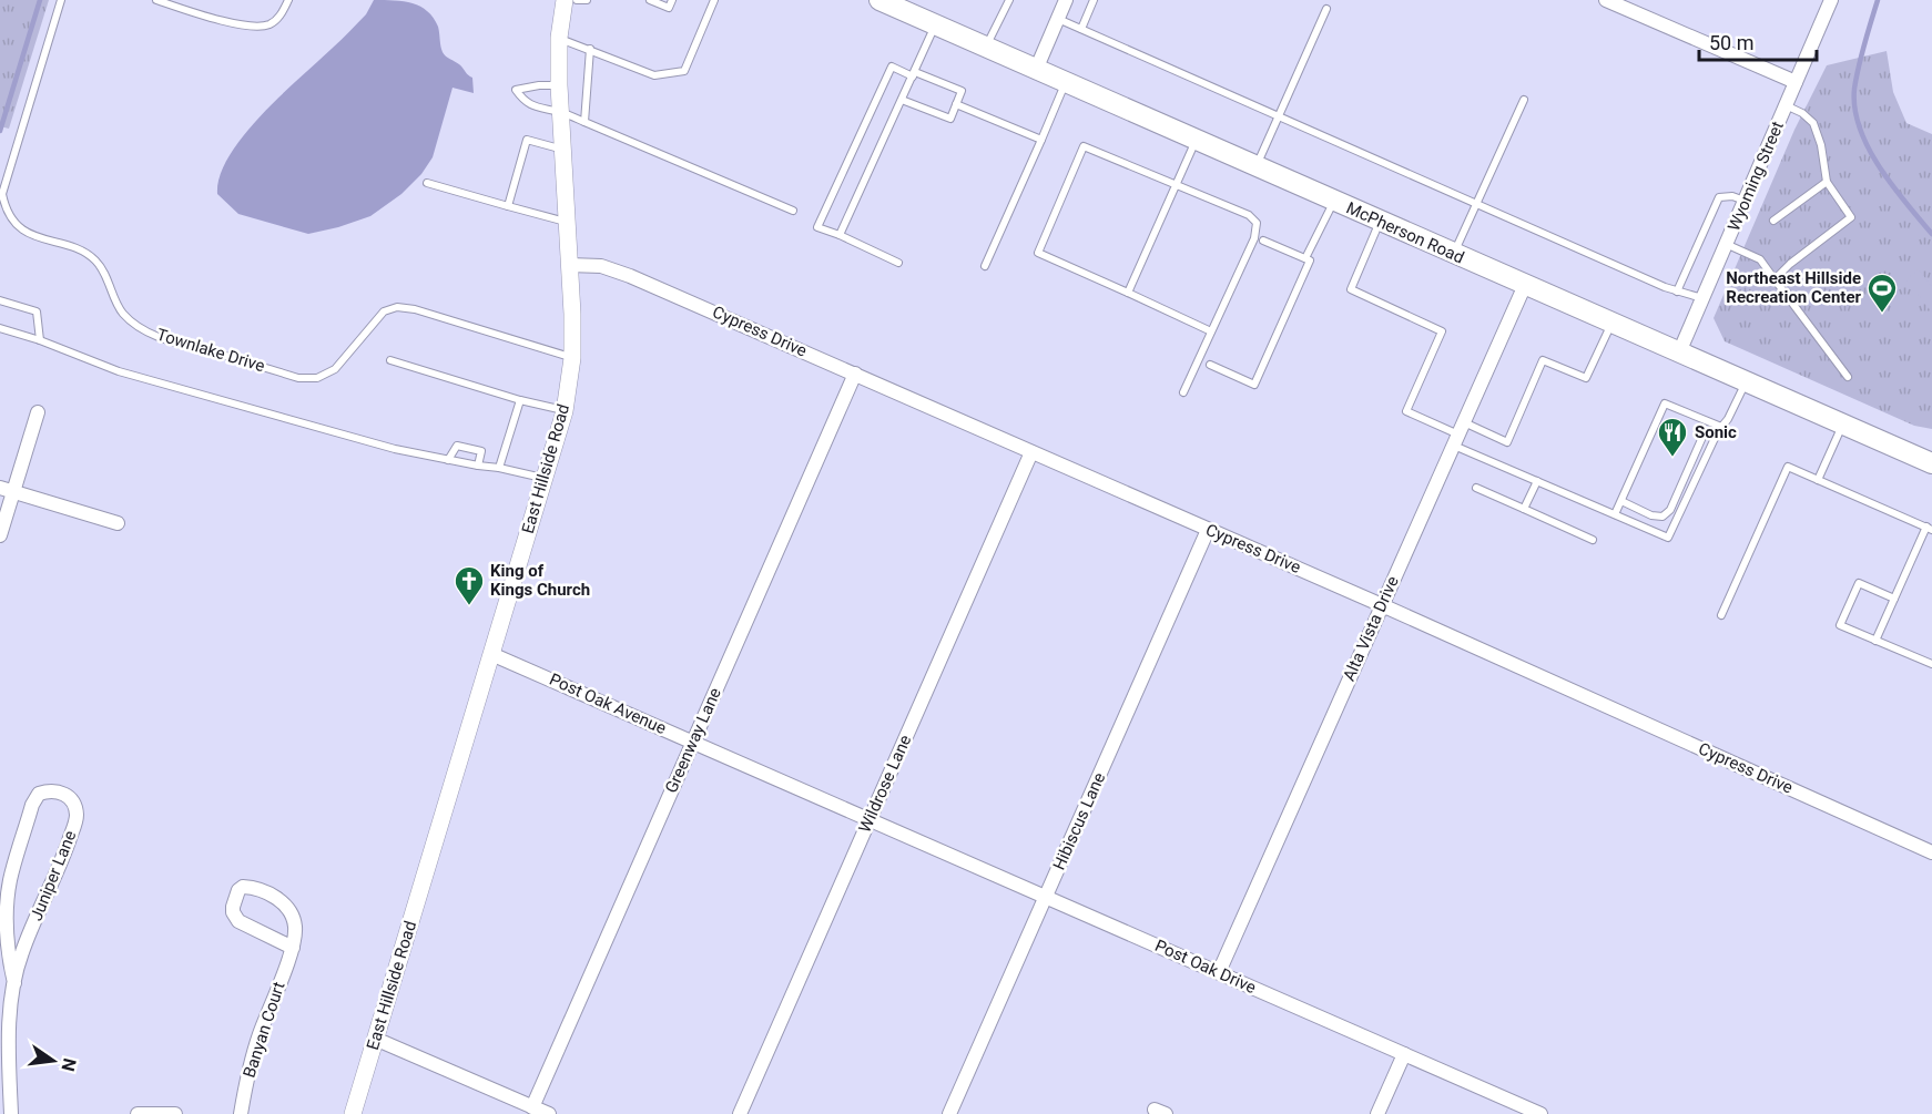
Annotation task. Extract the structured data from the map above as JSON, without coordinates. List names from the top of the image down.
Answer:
{
  "streets": {
    "main road": ["McPherson Road"],
    "street": [
      "Wyoming Street",
      "Cypress Drive",
      "East Hillside Road",
      "Alta Vista Drive",
      "Post Oak Avenue",
      "Greenway Lane",
      "Wildrose Lane",
      "Hibiscus Lane",
      "Juniper Lane",
      "Post Oak Drive",
      "Banyan Court"
    ],
    "lane": ["Townlake Drive"]
  },
  "crossings": [
    ["Wyoming Street", "McPherson Road"],
    ["McPherson Road", "Alta Vista Drive"],
    ["Cypress Drive", "East Hillside Road"],
    ["Cypress Drive", "Alta Vista Drive"],
    ["Cypress Drive", "Greenway Lane"],
    ["Cypress Drive", "Wildrose Lane"],
    ["Cypress Drive", "Hibiscus Lane"],
    ["Townlake Drive", "East Hillside Road"],
    ["East Hillside Road", "Post Oak Avenue"],
    ["Alta Vista Drive", "Post Oak Drive"],
    ["Post Oak Avenue", "Greenway Lane"],
    ["Post Oak Avenue", "Wildrose Lane"],
    ["Post Oak Avenue", "Post Oak Drive"],
    ["Wildrose Lane", "Post Oak Drive"],
    ["Hibiscus Lane", "Post Oak Drive"]
  ],
  "places": {
    "sports": ["Northeast Hillside Recreation Center"],
    "restaurant": ["Sonic"],
    "church": ["King of Kings Church"]
  },
  "scale_bar": "50 m",
  "north": "right"
}
